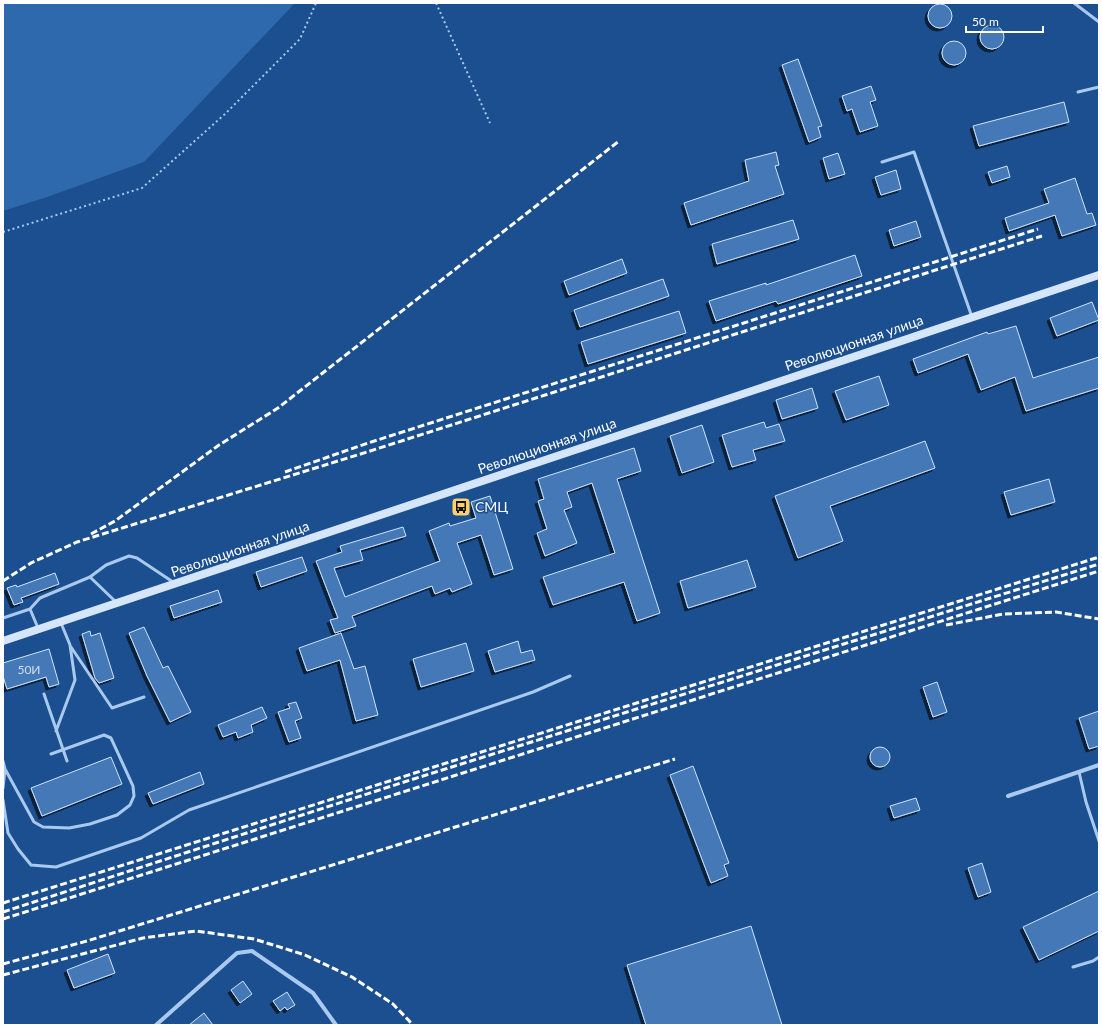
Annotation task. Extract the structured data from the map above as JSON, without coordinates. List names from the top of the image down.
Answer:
{
  "streets": {
    "main road": ["Революционная улица"]
  },
  "places": {
    "bus stop": ["СМЦ"]
  },
  "house_numbers": ["50И"],
  "scale_bar": "50 m"
}
